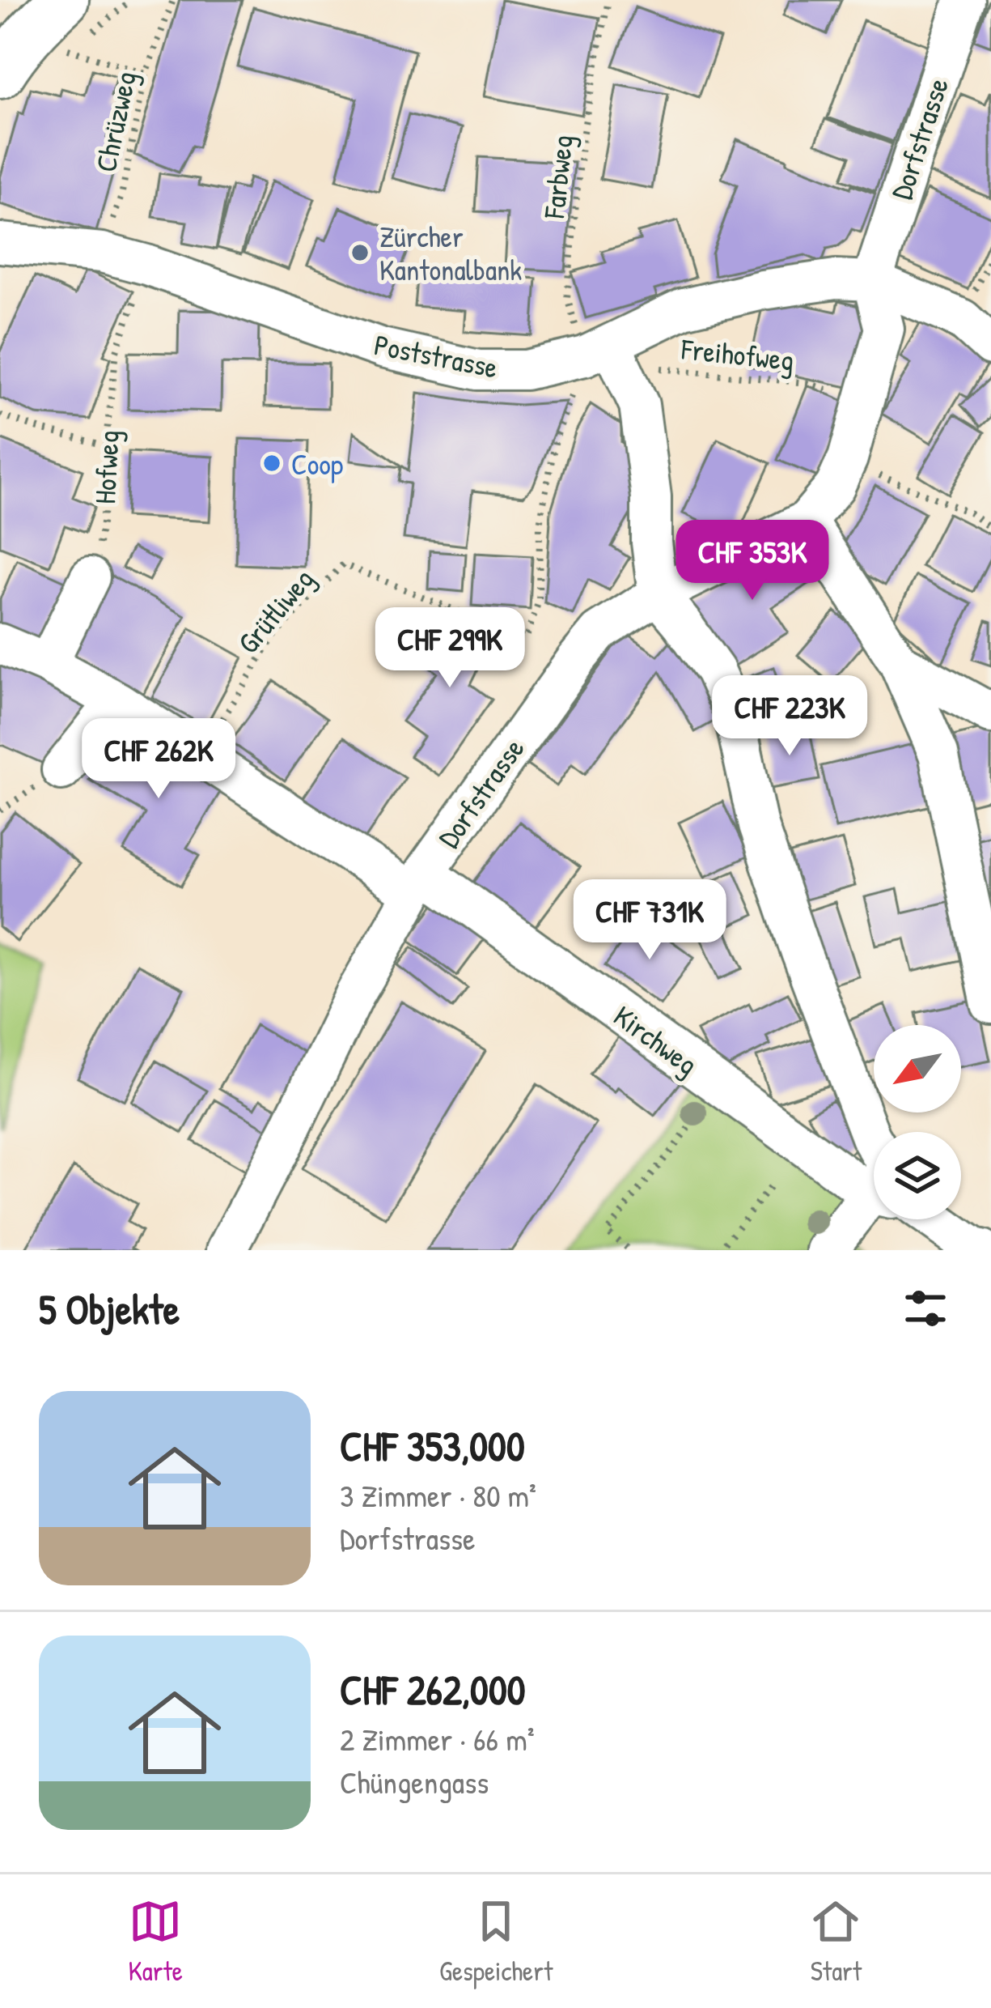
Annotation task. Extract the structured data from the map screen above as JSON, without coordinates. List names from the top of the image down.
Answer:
{
  "streets": {
    "street": ["Dorfstrasse", "Poststrasse", "Kirchweg"],
    "path": [
      "Chrüzweg",
      "Farbweg",
      "Freihofweg",
      "Hofweg",
      "Grütliweg"
    ]
  },
  "crossings": [
    ["Chrüzweg", "Poststrasse"],
    ["Dorfstrasse", "Freihofweg"],
    ["Dorfstrasse", "Poststrasse"],
    ["Dorfstrasse", "Kirchweg"],
    ["Farbweg", "Freihofweg"],
    ["Farbweg", "Poststrasse"],
    ["Farbweg", "Grütliweg"],
    ["Freihofweg", "Poststrasse"],
    ["Freihofweg", "Grütliweg"],
    ["Poststrasse", "Hofweg"],
    ["Poststrasse", "Grütliweg"],
    ["Grütliweg", "Kirchweg"]
  ],
  "places": ["Zürcher Kantonalbank", "Coop"],
  "north": "bottom left",
  "page": {
    "price": [
      "CHF 353K",
      "CHF 299K",
      "CHF 223K",
      "CHF 262K",
      "CHF 731K"
    ],
    "heading": "5 Objekte",
    "list": [
      {
        "name": "CHF 353,000",
        "note": "3 Zimmer · 80 m² · Dorfstrasse"
      },
      {
        "name": "CHF 262,000",
        "note": "2 Zimmer · 66 m² · Chüngengass"
      }
    ],
    "tabs": ["Karte", "Gespeichert", "Start"]
  }
}
